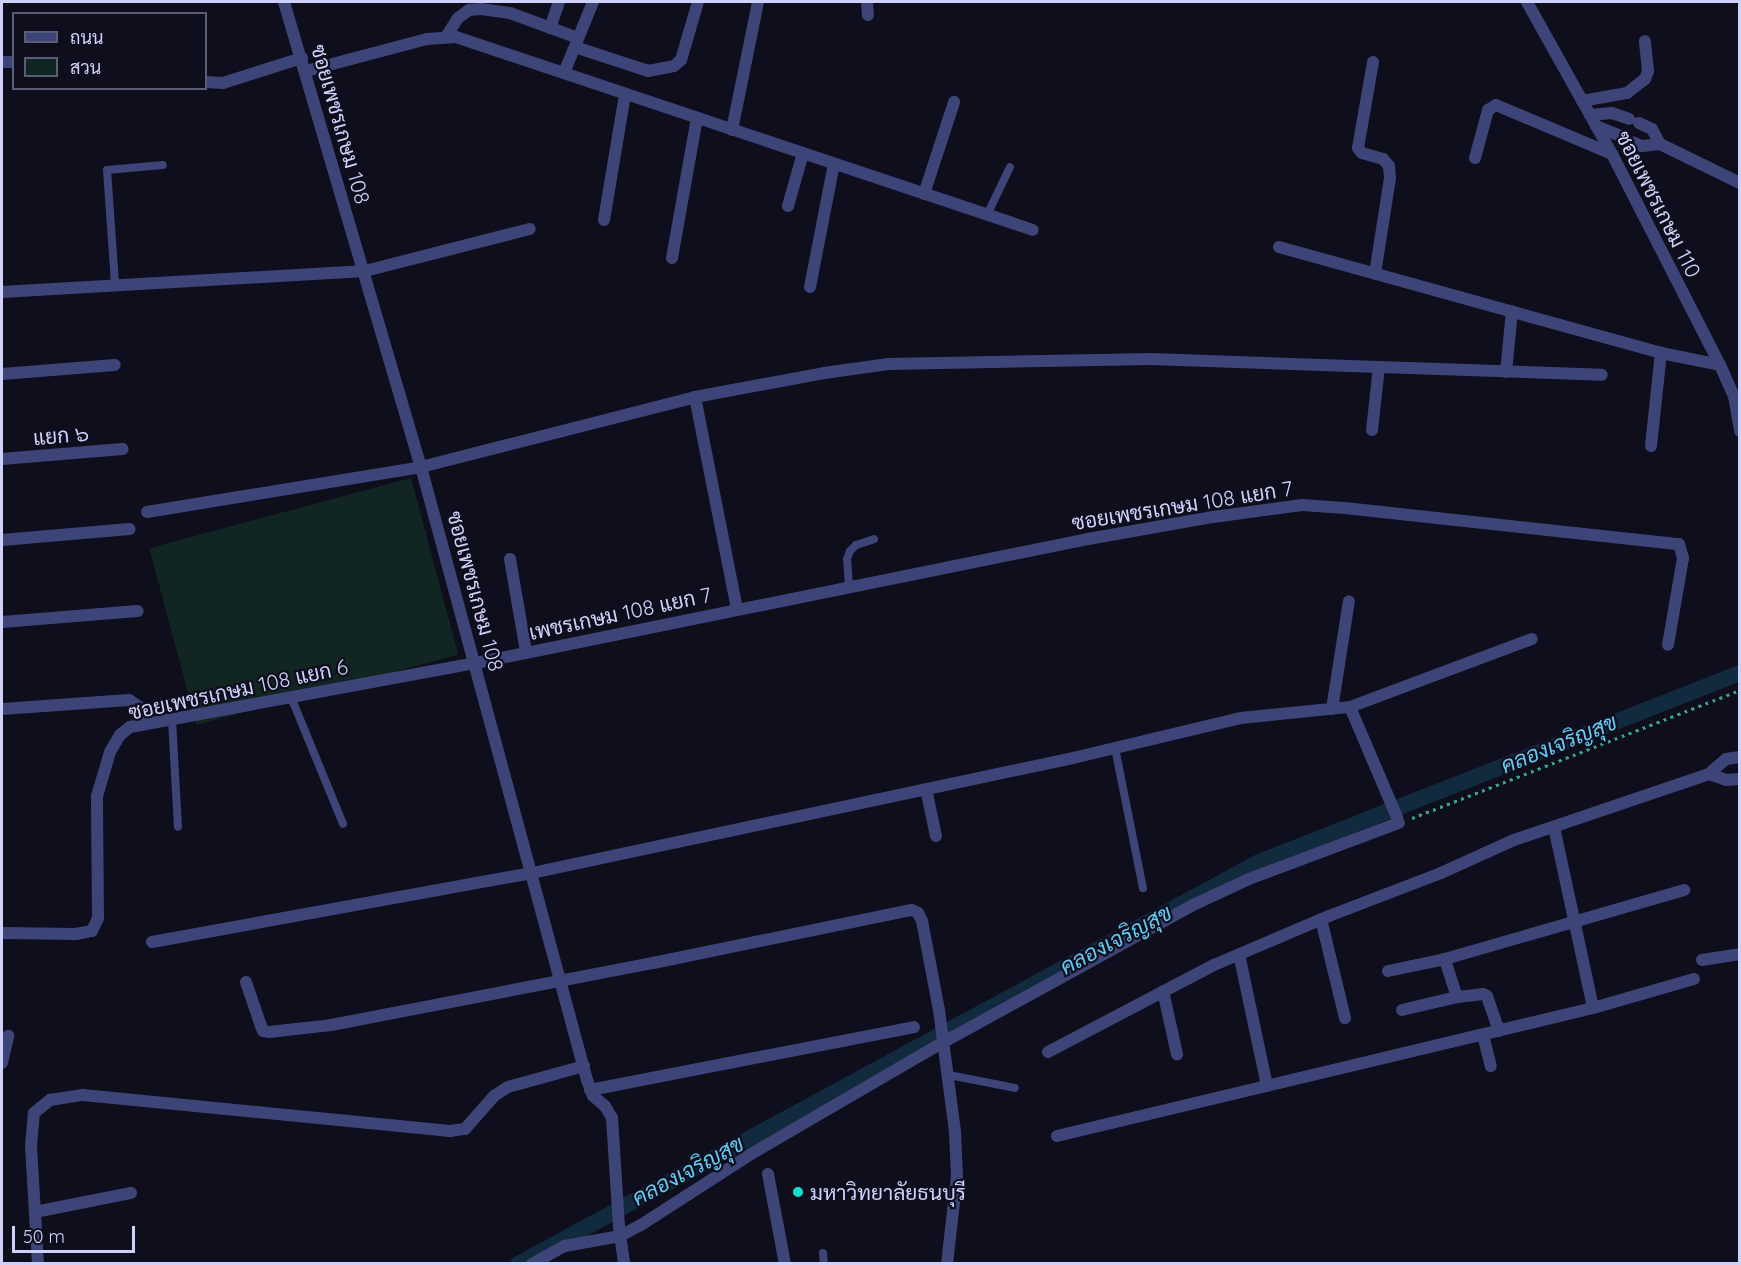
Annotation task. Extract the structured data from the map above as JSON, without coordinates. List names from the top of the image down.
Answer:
{
  "streets": {
    "street": [
      "ซอยเพชรเกษม 108",
      "ซอยเพชรเกษม 110",
      "แยก ๖",
      "ซอยเพชรเกษม 108 แยก 7",
      "เพชรเกษม 108 แยก 7",
      "ซอยเพชรเกษม 108 แยก 6"
    ]
  },
  "crossings": [
    ["ซอยเพชรเกษม 108", "เพชรเกษม 108 แยก 7"],
    ["ซอยเพชรเกษม 108", "ซอยเพชรเกษม 108 แยก 6"],
    ["ซอยเพชรเกษม 108 แยก 7", "เพชรเกษม 108 แยก 7"],
    ["เพชรเกษม 108 แยก 7", "ซอยเพชรเกษม 108 แยก 6"]
  ],
  "water": ["คลองเจริญสุข"],
  "places": ["มหาวิทยาลัยธนบุรี"],
  "legend": ["ถนน", "สวน"],
  "scale_bar": "50 m"
}
